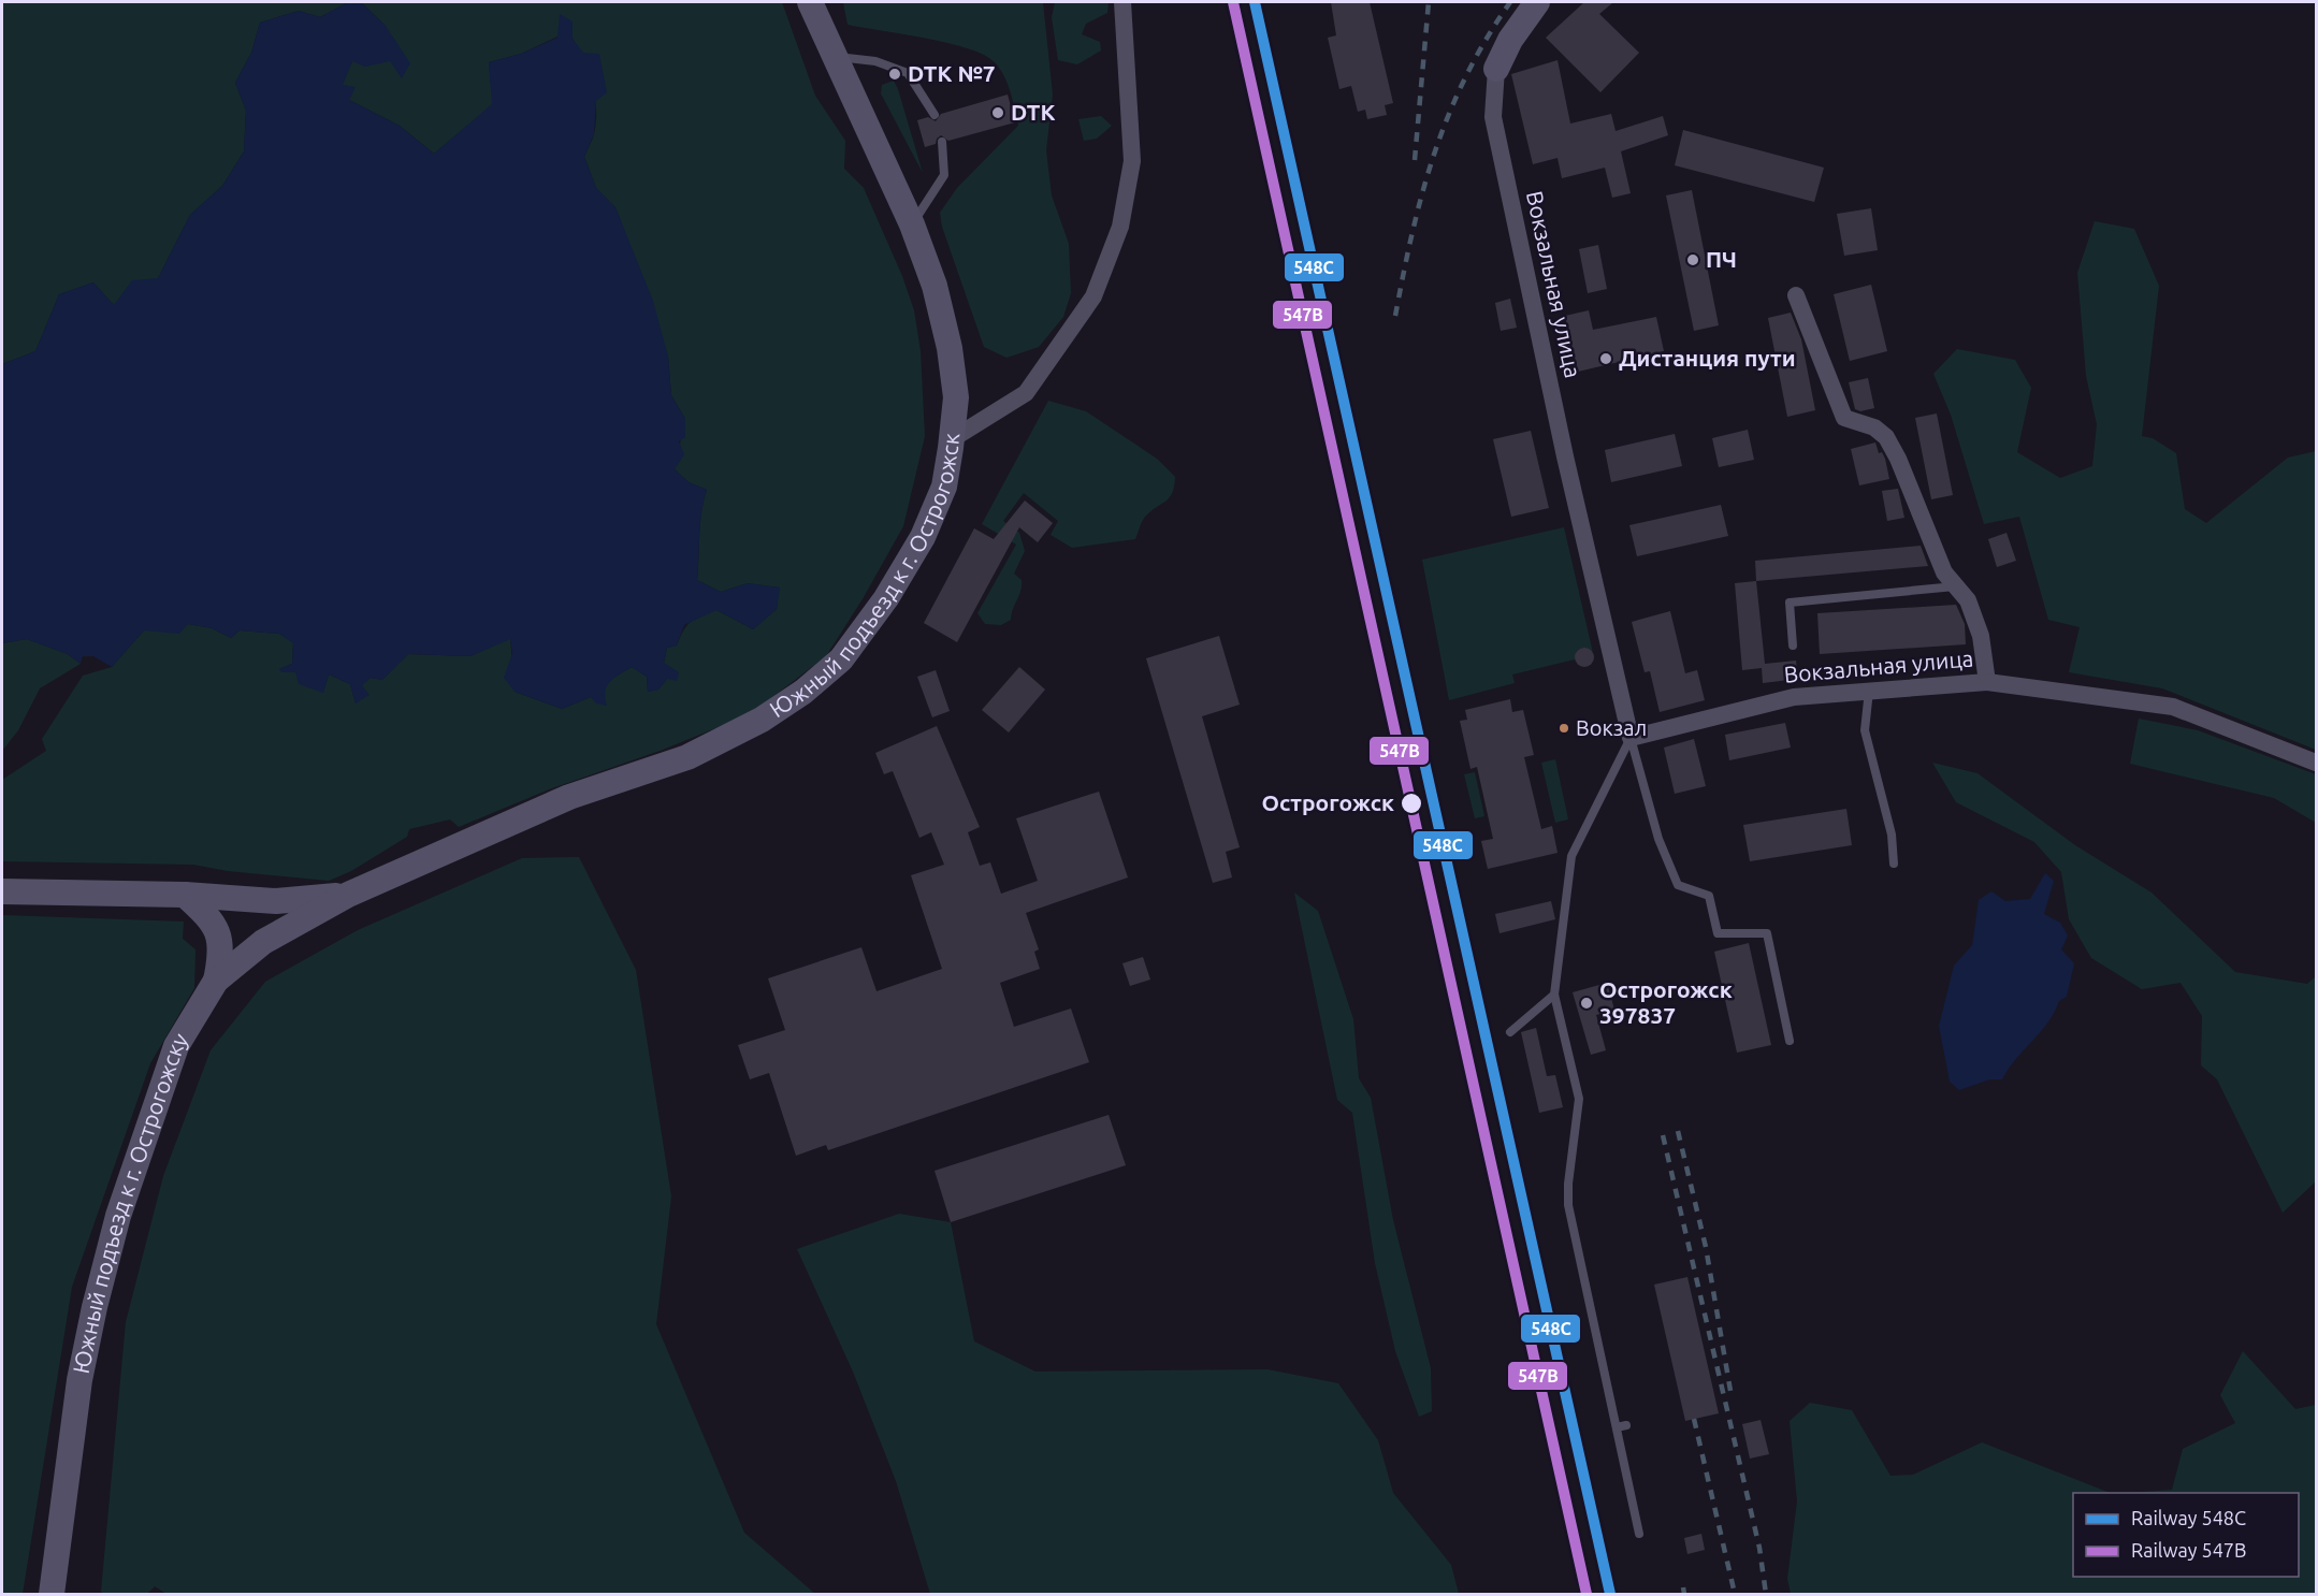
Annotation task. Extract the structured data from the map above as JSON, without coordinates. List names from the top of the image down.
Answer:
{
  "streets": {
    "main road": ["Южный подъезд к г. Острогожск", "Южный подъезд к г. Острогожску"],
    "street": ["Вокзальная улица"]
  },
  "crossings": [
    ["Южный подъезд к г. Острогожск", "Южный подъезд к г. Острогожску"]
  ],
  "places": [
    "DTK №7",
    "DTK",
    "ПЧ",
    "Дистанция пути",
    "Вокзал",
    "Острогожск",
    "Острогожск 397837"
  ],
  "lines": ["rail line 548С", "rail line 547В"],
  "legend": ["Railway 548С", "Railway 547В"]
}
